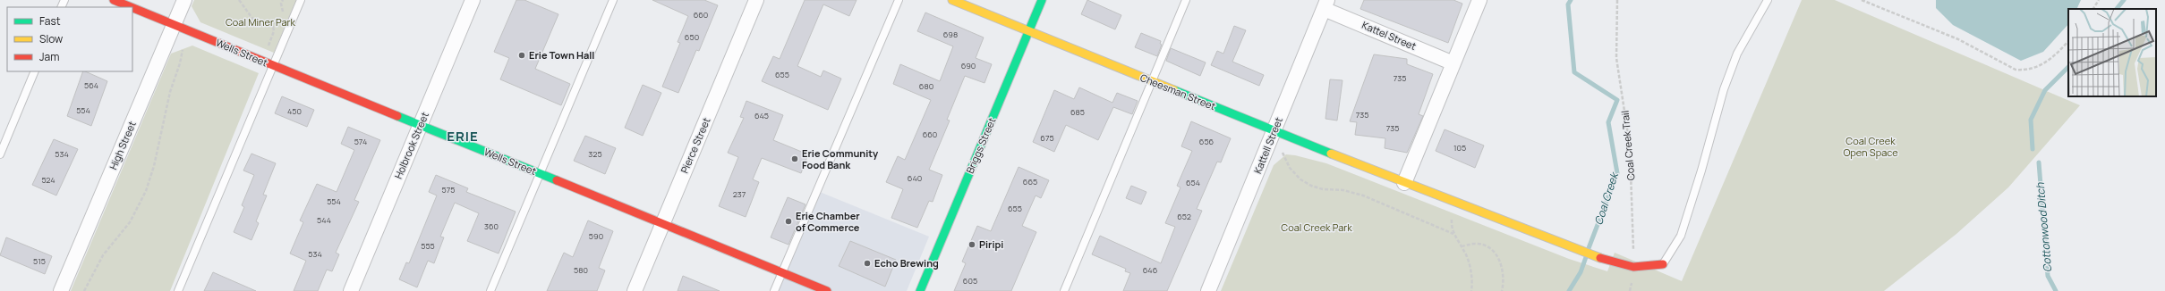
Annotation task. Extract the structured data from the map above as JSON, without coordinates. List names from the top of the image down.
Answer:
{
  "streets": {
    "street": [
      "Kattel Street",
      "Wells Street",
      "Cheesman Street",
      "High Street",
      "Holbrook Street",
      "Pierce Street",
      "Briggs Street",
      "Kattell Street"
    ],
    "path": ["Coal Creek Trail"]
  },
  "crossings": [
    ["Kattel Street", "Kattell Street"],
    ["Wells Street", "High Street"],
    ["Wells Street", "Holbrook Street"],
    ["Wells Street", "Pierce Street"],
    ["Cheesman Street", "Briggs Street"],
    ["Cheesman Street", "Kattell Street"],
    ["Cheesman Street", "Coal Creek Trail"]
  ],
  "districts": ["ERIE"],
  "water": ["Coal Creek", "Cottonwood Ditch"],
  "parks": ["Coal Miner Park", "Coal Creek Open Space", "Coal Creek Park"],
  "places": [
    "Erie Town Hall",
    "Erie Community Food Bank",
    "Erie Chamber of Commerce",
    "Piripi",
    "Echo Brewing"
  ],
  "house_numbers": [
    "660",
    "698",
    "650",
    "690",
    "655",
    "735",
    "564",
    "680",
    "554",
    "450",
    "685",
    "735",
    "645",
    "735",
    "660",
    "675",
    "574",
    "656",
    "105",
    "534",
    "325",
    "640",
    "524",
    "665",
    "654",
    "575",
    "237",
    "554",
    "655",
    "652",
    "544",
    "360",
    "590",
    "555",
    "534",
    "515",
    "580",
    "646",
    "605"
  ],
  "legend": ["Fast", "Slow", "Jam"]
}
